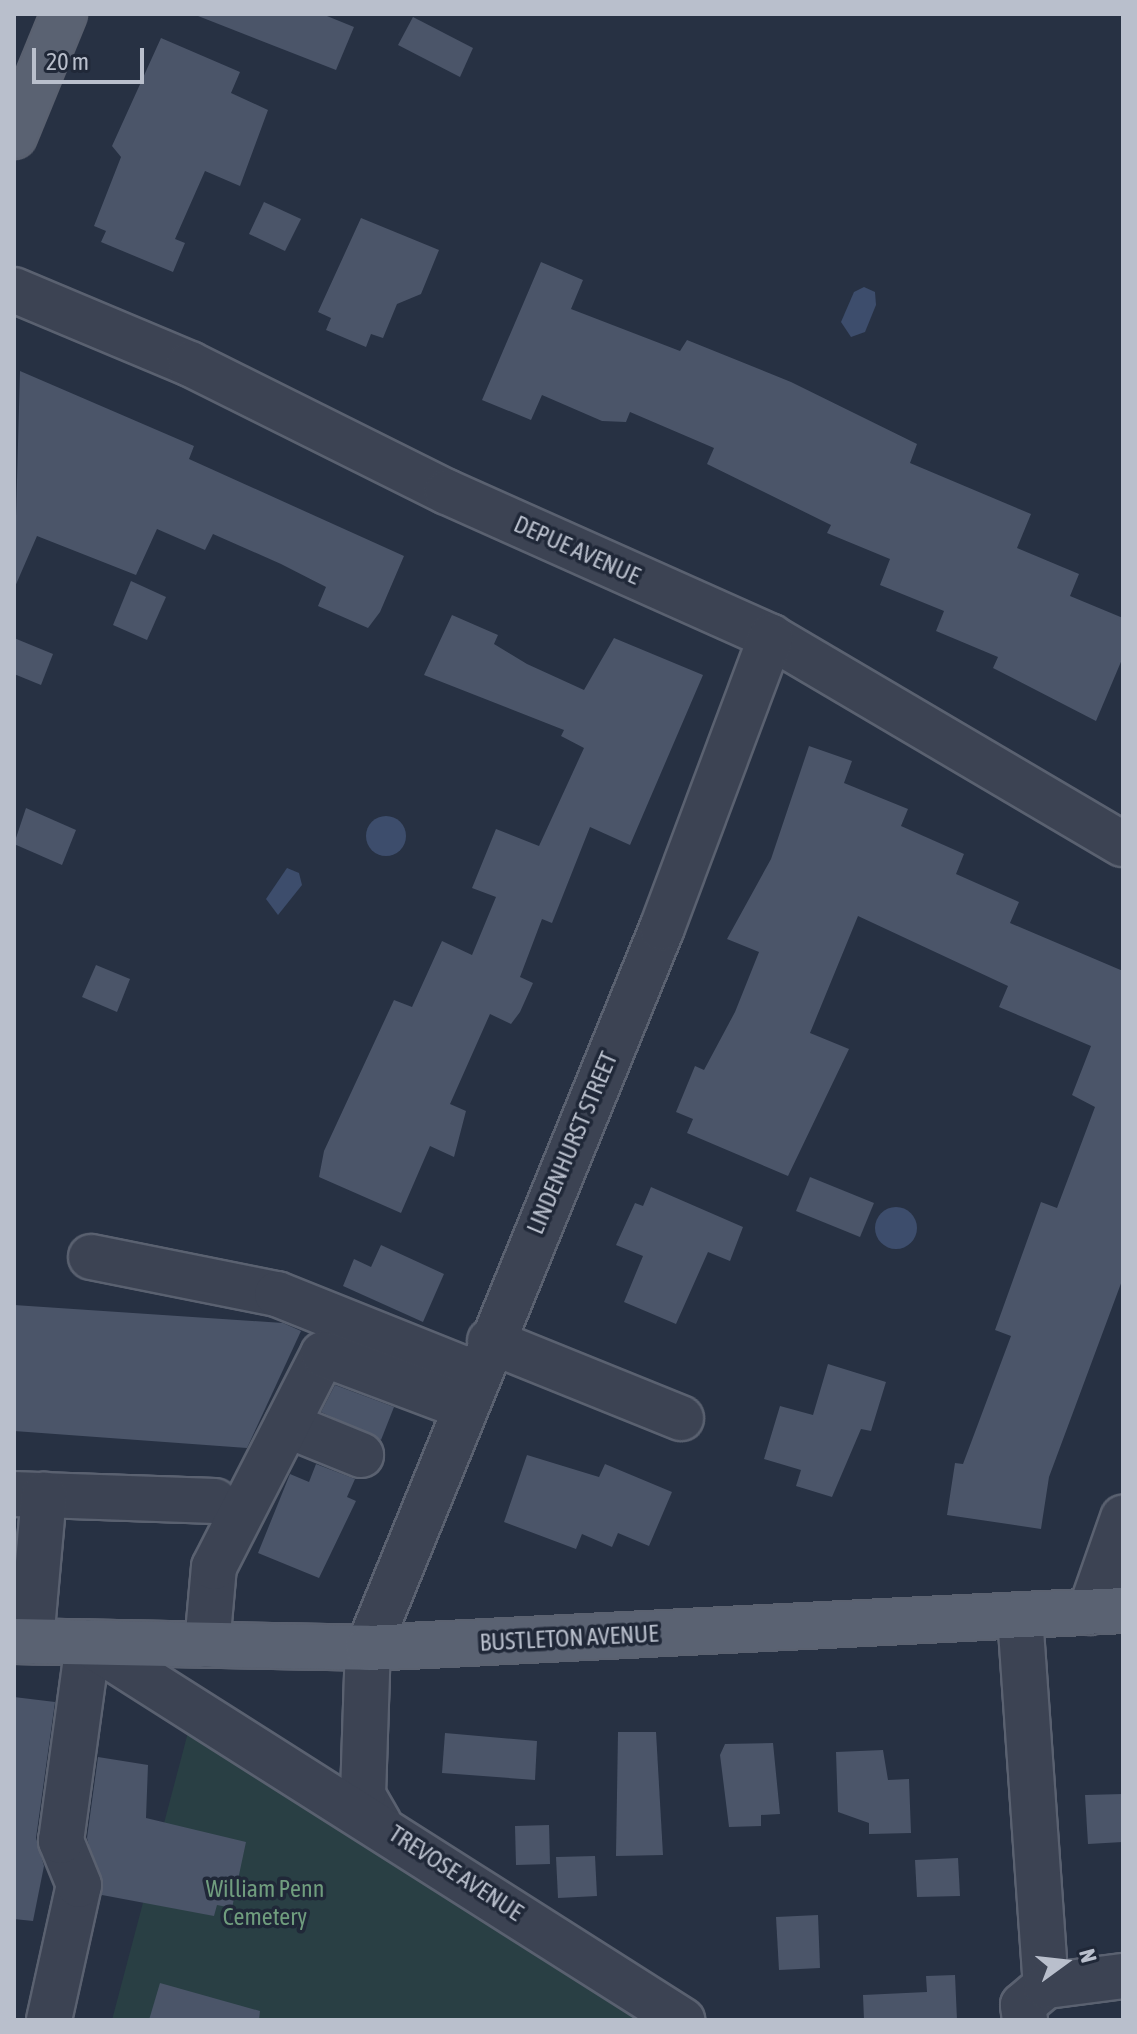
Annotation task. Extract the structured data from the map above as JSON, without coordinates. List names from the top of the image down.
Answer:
{
  "streets": {
    "main road": ["BUSTLETON AVENUE"],
    "street": ["DEPUE AVENUE", "LINDENHURST STREET", "TREVOSE AVENUE"]
  },
  "crossings": [
    ["DEPUE AVENUE", "LINDENHURST STREET"],
    ["LINDENHURST STREET", "BUSTLETON AVENUE"],
    ["LINDENHURST STREET", "TREVOSE AVENUE"],
    ["BUSTLETON AVENUE", "TREVOSE AVENUE"]
  ],
  "parks": ["William Penn Cemetery"],
  "scale_bar": "20 m",
  "north": "right"
}
